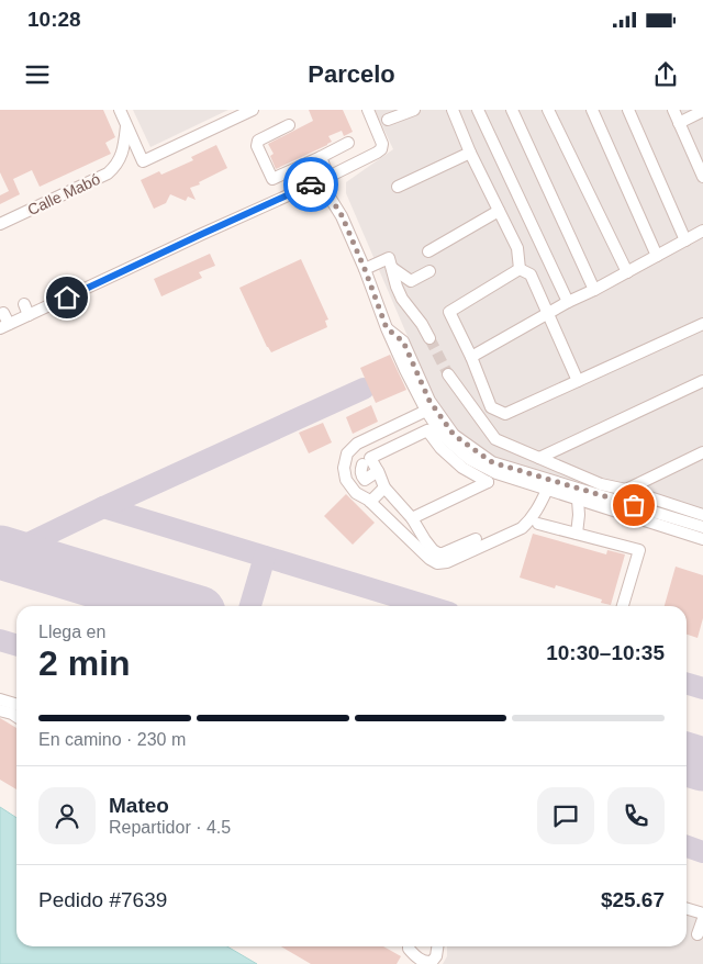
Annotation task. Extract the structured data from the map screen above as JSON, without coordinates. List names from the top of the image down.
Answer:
{
  "streets": {
    "street": ["Calle Mabó"]
  },
  "page": {
    "status": "10:28",
    "header": "Parcelo",
    "heading": ["2 min", "Llega en", "10:30–10:35"],
    "panel": [
      "Mateo",
      "Repartidor · 4.5",
      "Pedido #7639",
      "$25.67"
    ],
    "bar": "En camino · 230 m"
  }
}
